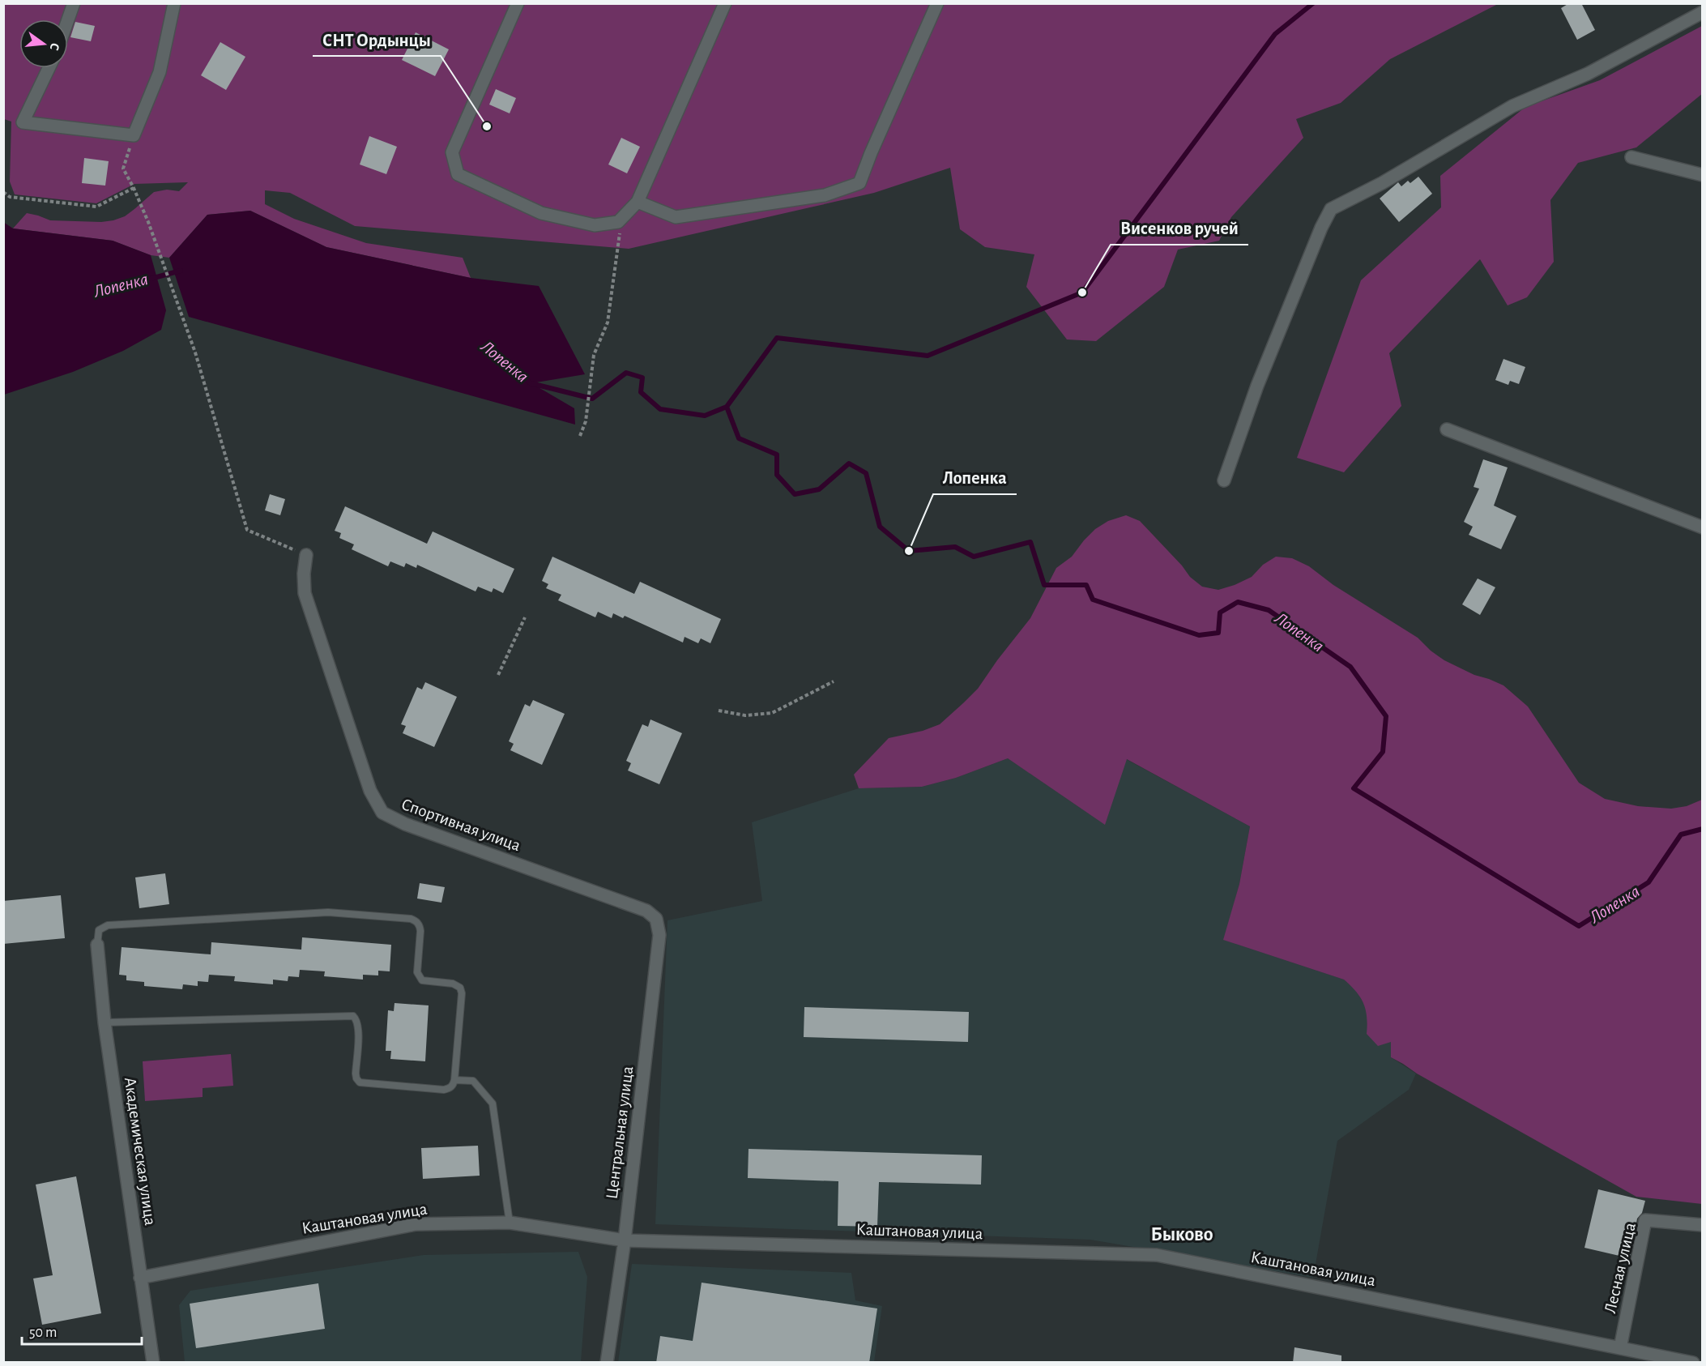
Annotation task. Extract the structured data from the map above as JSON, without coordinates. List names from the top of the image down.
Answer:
{
  "streets": {
    "street": [
      "Спортивная улица",
      "Центральная улица",
      "Академическая улица",
      "Каштановая улица",
      "Лесная улица"
    ]
  },
  "crossings": [
    ["Спортивная улица", "Центральная улица"],
    ["Центральная улица", "Каштановая улица"],
    ["Академическая улица", "Каштановая улица"],
    ["Каштановая улица", "Лесная улица"]
  ],
  "districts": ["Быково"],
  "water": ["Лопенка"],
  "places": ["СНТ Ордынцы", "Висенков ручей", "Лопенка"],
  "scale_bar": "50 m",
  "north": "right"
}
